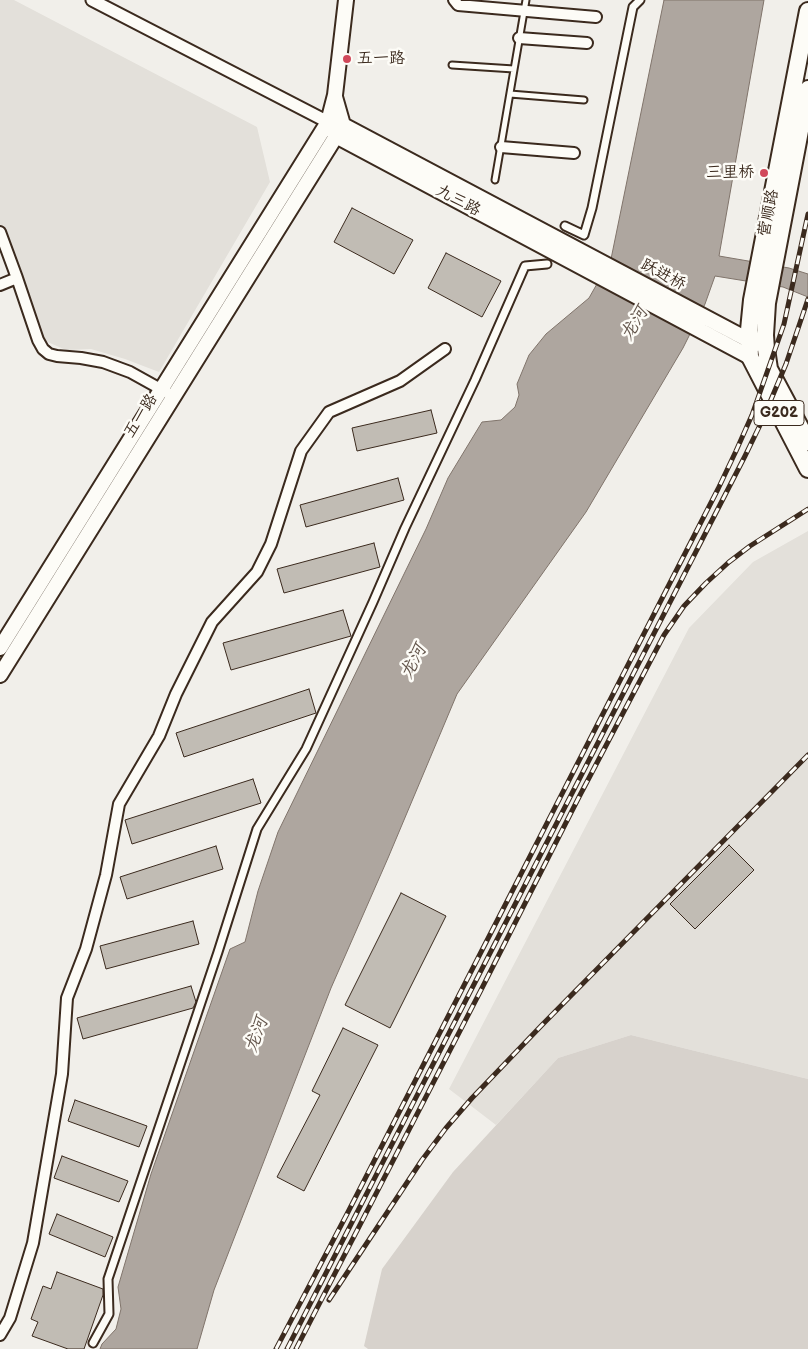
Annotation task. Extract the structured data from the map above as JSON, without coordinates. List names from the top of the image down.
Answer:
{
  "streets": {
    "highway": ["营顺路", "G202"],
    "main road": ["九三路", "跃进桥", "五一路"]
  },
  "crossings": [
    ["九三路", "跃进桥"],
    ["九三路", "五一路"],
    ["营顺路", "跃进桥"],
    ["营顺路", "G202"],
    ["跃进桥", "G202"]
  ],
  "water": ["龙河"],
  "places": ["五一路", "三里桥"]
}
